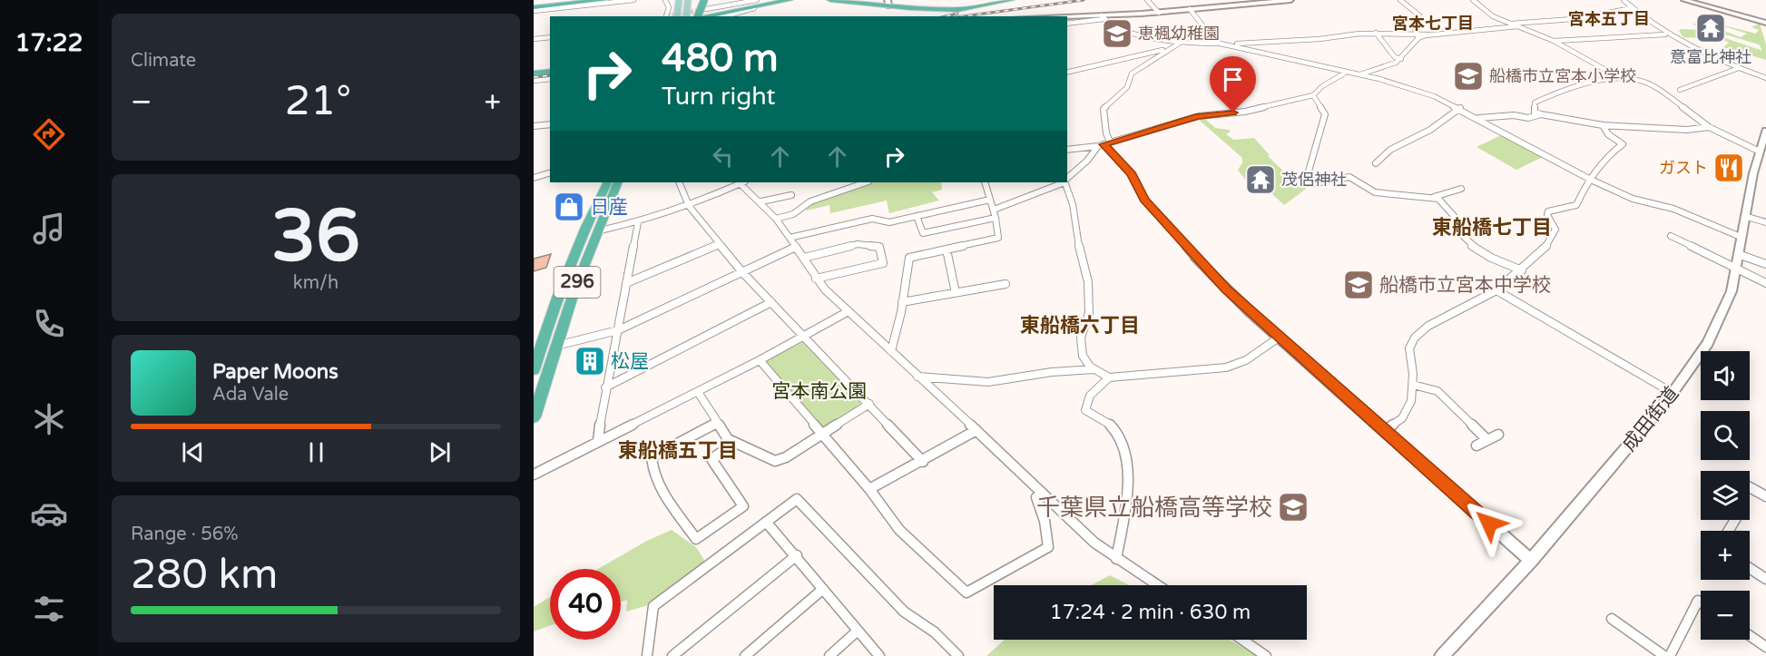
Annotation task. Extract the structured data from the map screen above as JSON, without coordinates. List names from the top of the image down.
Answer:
{
  "streets": {
    "highway": ["296"],
    "street": ["成田街道"]
  },
  "districts": [
    "宮本五丁目",
    "宮本七丁目",
    "東船橋七丁目",
    "東船橋六丁目",
    "東船橋五丁目"
  ],
  "parks": ["宮本南公園"],
  "places": {
    "temple": ["意富比神社", "茂侶神社"],
    "school or university": [
      "恵楓幼稚園",
      "船橋市立宮本小学校",
      "船橋市立宮本中学校",
      "千葉県立船橋高等学校"
    ],
    "restaurant": ["ガスト"],
    "shop": ["日産"],
    "building": ["松屋"]
  },
  "page": {
    "tabs": "17:22",
    "tile": [
      "Climate",
      ["36", "km/h"],
      ["Range · 56%", "280 km"]
    ],
    "turn": ["480 m", "Turn right"],
    "heat": ["−", "21°", "+"],
    "song": ["Paper Moons", "Ada Vale"],
    "map_buttons": ["+", "−"],
    "limit": "40",
    "trip": "17:24 · 2 min · 630 m"
  }
}
